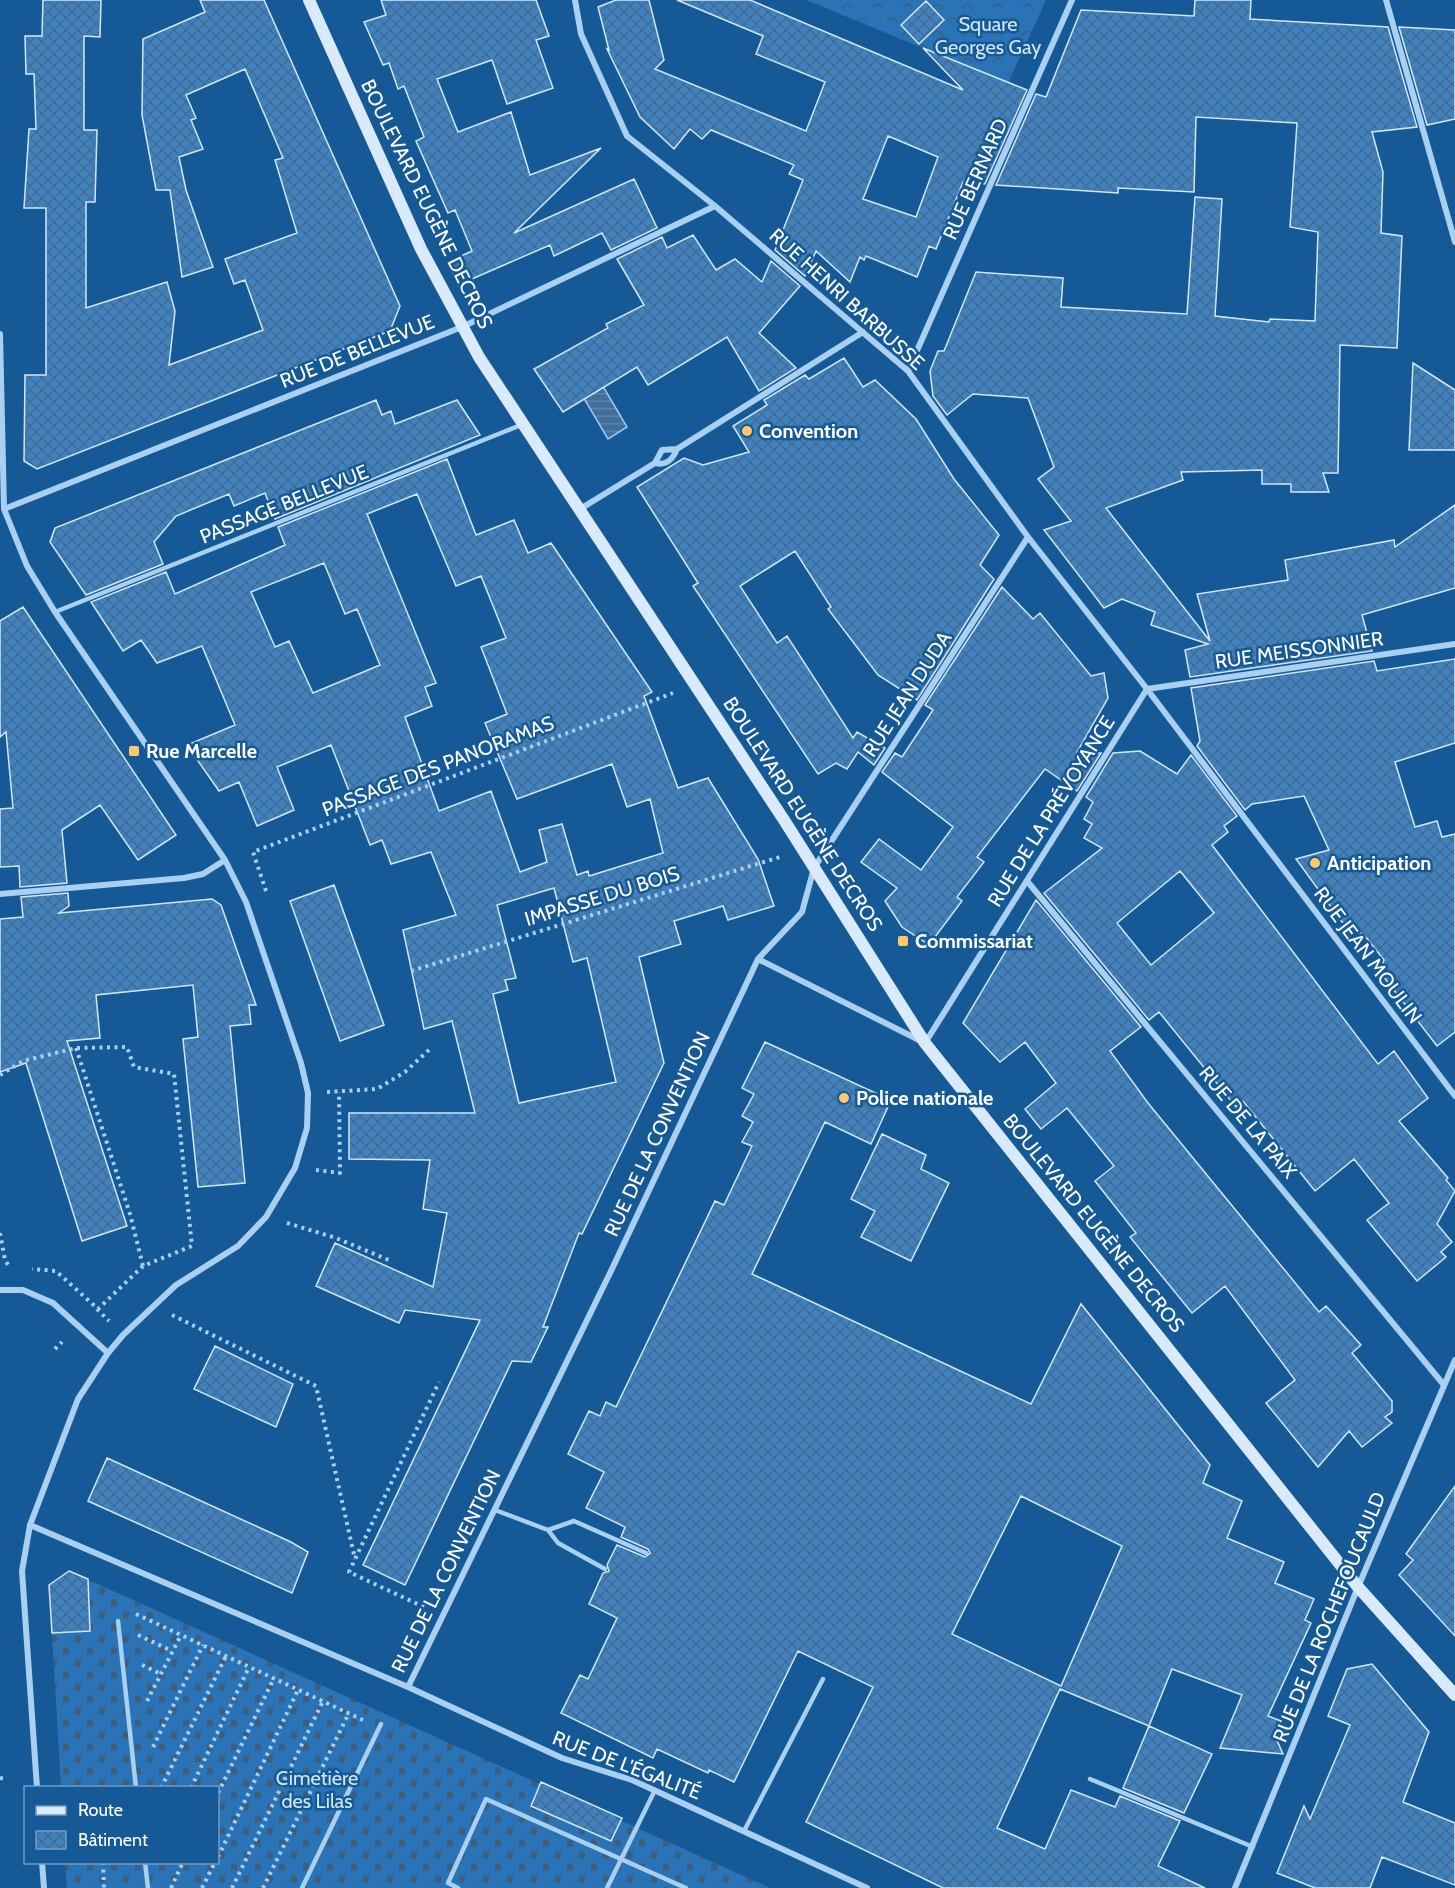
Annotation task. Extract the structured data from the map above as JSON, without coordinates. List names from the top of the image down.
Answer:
{
  "streets": {
    "street": [
      "RUE BERNARD",
      "BOULEVARD EUGÈNE DECROS",
      "RUE HENRI BARBUSSE",
      "RUE DE BELLEVUE",
      "RUE MEISSONNIER",
      "RUE JEAN DUDA",
      "RUE DE LA PRÉVOYANCE",
      "RUE JEAN MOULIN",
      "RUE DE LA PAIX",
      "RUE DE LA CONVENTION",
      "RUE DE LA ROCHEFOUCAULD",
      "RUE DE L'ÉGALITÉ"
    ],
    "lane": ["PASSAGE BELLEVUE"],
    "path": ["PASSAGE DES PANORAMAS", "IMPASSE DU BOIS"]
  },
  "crossings": [
    ["RUE BERNARD", "RUE HENRI BARBUSSE"],
    ["BOULEVARD EUGÈNE DECROS", "RUE DE BELLEVUE"],
    ["BOULEVARD EUGÈNE DECROS", "PASSAGE BELLEVUE"],
    ["BOULEVARD EUGÈNE DECROS", "RUE JEAN DUDA"],
    ["BOULEVARD EUGÈNE DECROS", "PASSAGE DES PANORAMAS"],
    ["BOULEVARD EUGÈNE DECROS", "RUE DE LA PRÉVOYANCE"],
    ["BOULEVARD EUGÈNE DECROS", "IMPASSE DU BOIS"],
    ["BOULEVARD EUGÈNE DECROS", "RUE DE LA CONVENTION"],
    ["BOULEVARD EUGÈNE DECROS", "RUE DE LA ROCHEFOUCAULD"],
    ["RUE HENRI BARBUSSE", "RUE DE BELLEVUE"],
    ["RUE HENRI BARBUSSE", "RUE MEISSONNIER"],
    ["RUE HENRI BARBUSSE", "RUE JEAN DUDA"],
    ["RUE HENRI BARBUSSE", "RUE DE LA PRÉVOYANCE"],
    ["RUE HENRI BARBUSSE", "RUE JEAN MOULIN"],
    ["RUE MEISSONNIER", "RUE DE LA PRÉVOYANCE"],
    ["RUE MEISSONNIER", "RUE JEAN MOULIN"],
    ["RUE JEAN DUDA", "RUE DE LA CONVENTION"],
    ["RUE DE LA PRÉVOYANCE", "RUE JEAN MOULIN"],
    ["RUE DE LA PRÉVOYANCE", "RUE DE LA PAIX"],
    ["RUE DE LA PAIX", "RUE DE LA ROCHEFOUCAULD"],
    ["RUE DE LA CONVENTION", "RUE DE L'ÉGALITÉ"]
  ],
  "parks": ["Square Georges Gay", "Cimetière des Lilas"],
  "places": {
    "other": ["Convention", "Anticipation", "Police nationale"],
    "transit": ["Rue Marcelle", "Commissariat"]
  },
  "legend": ["Route", "Bâtiment"]
}
